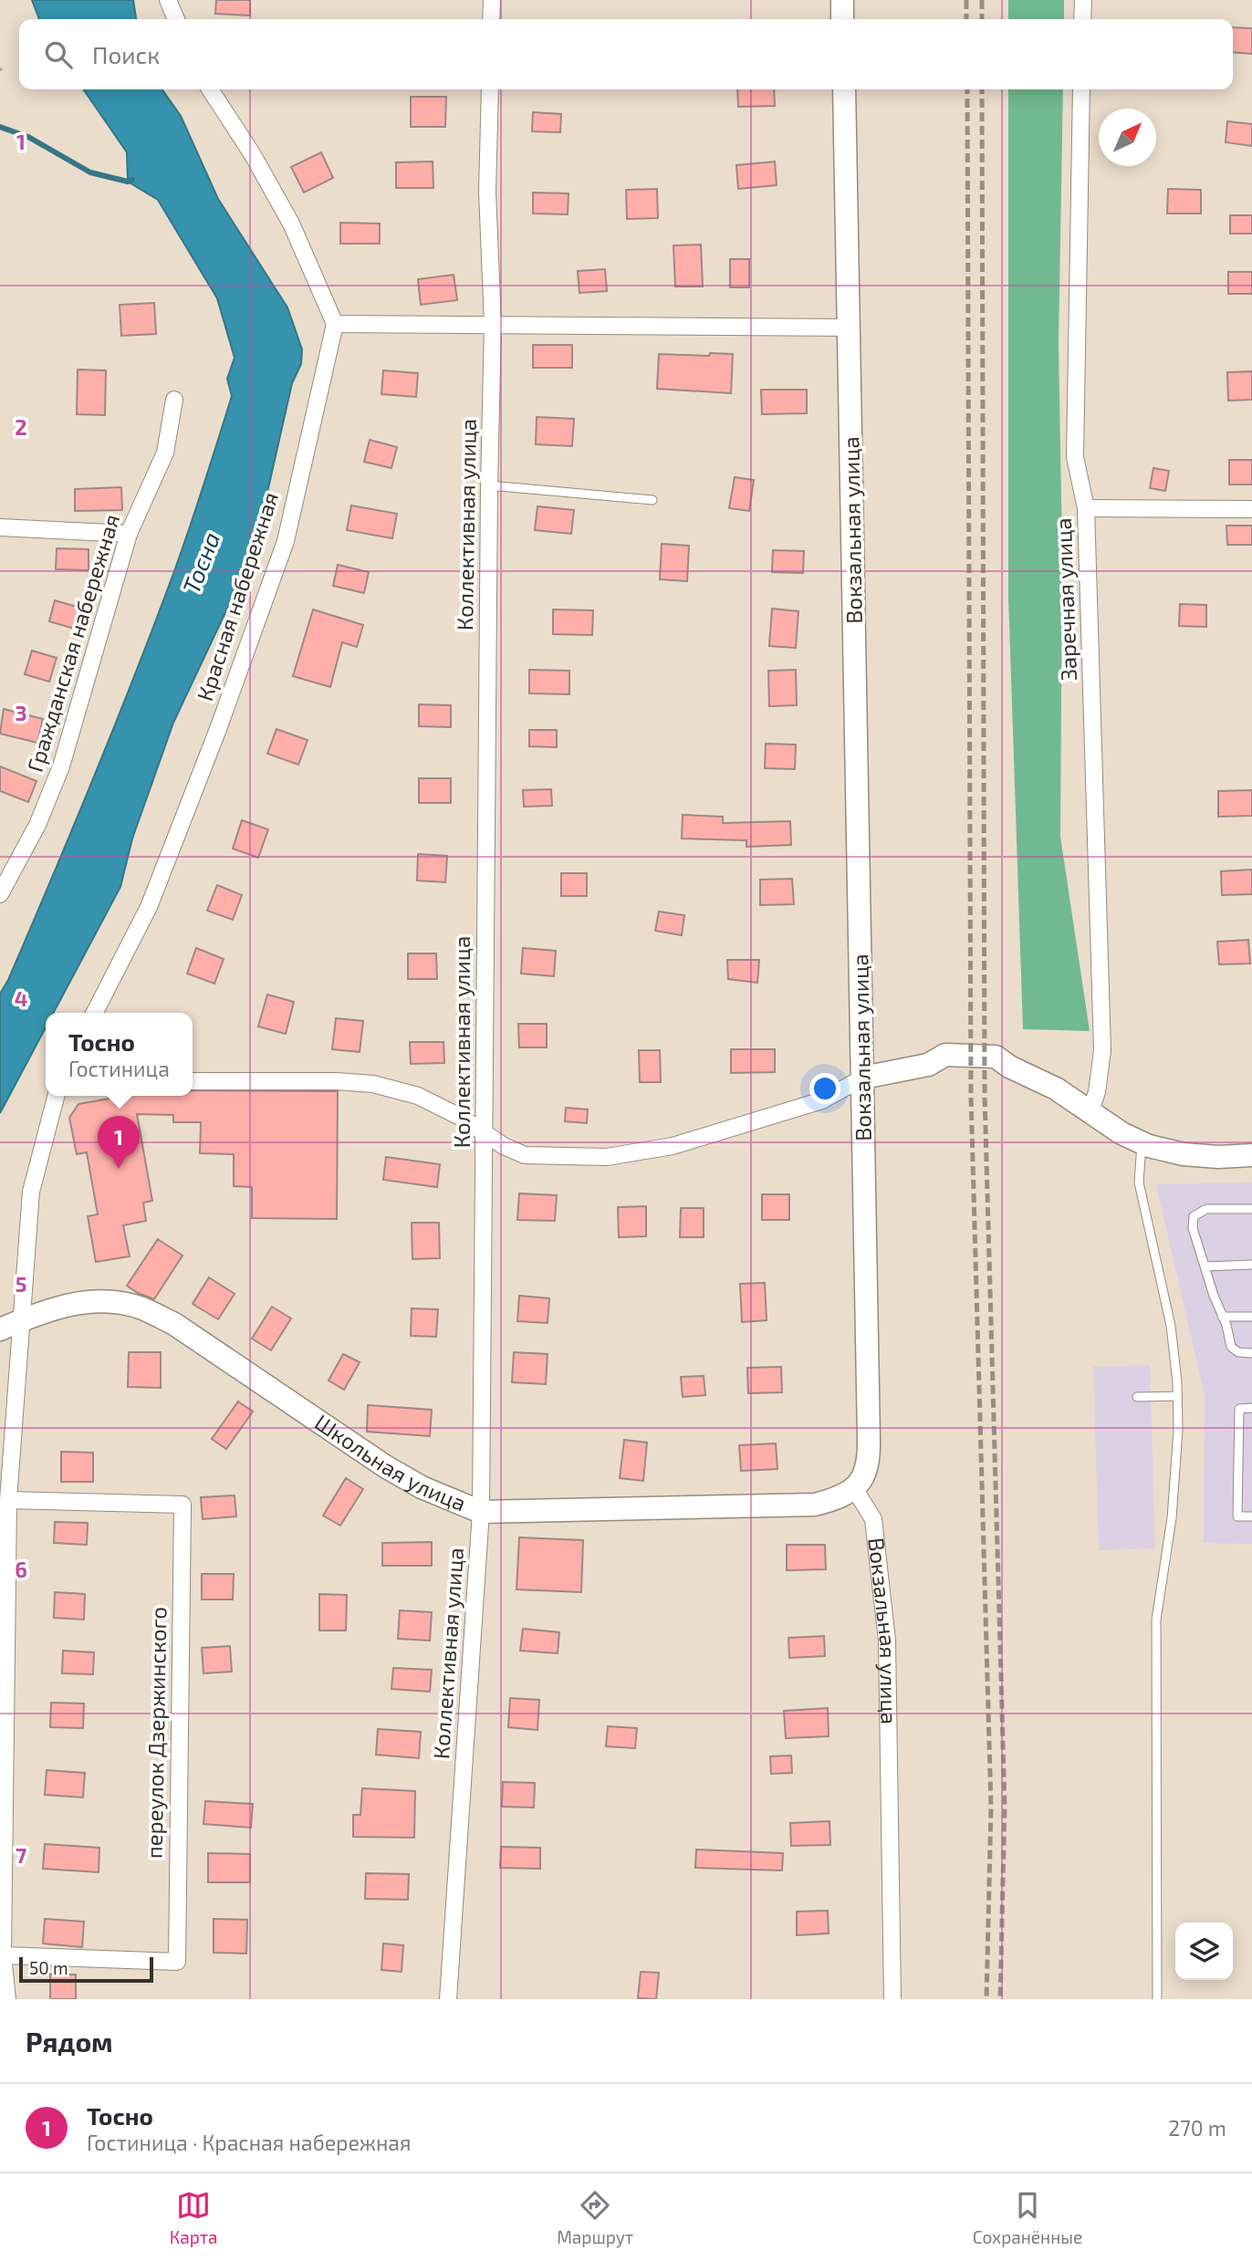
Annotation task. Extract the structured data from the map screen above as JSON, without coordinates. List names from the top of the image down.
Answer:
{
  "streets": {
    "street": [
      "Коллективная улица",
      "Вокзальная улица",
      "Красная набережная",
      "Заречная улица",
      "Гражданская набережная",
      "Школьная улица",
      "переулок Дзержинского"
    ]
  },
  "crossings": [
    ["Коллективная улица", "Школьная улица"],
    ["Вокзальная улица", "Школьная улица"]
  ],
  "water": ["Тосна"],
  "scale_bar": "50 m",
  "north": "top right",
  "page": {
    "search": "Поиск",
    "popup": ["Тосно", "Гостиница"],
    "pins": "1",
    "scale": "50 m",
    "heading": "Рядом",
    "list": [
      {
        "mark": "1",
        "name": "Тосно",
        "note": "Гостиница · Красная набережная",
        "value": "270 m"
      }
    ],
    "nav": ["Карта", "Маршрут", "Сохранённые"]
  },
  "grid": {
    "rows": [
      "1",
      "2",
      "3",
      "4",
      "5",
      "6",
      "7"
    ]
  }
}
